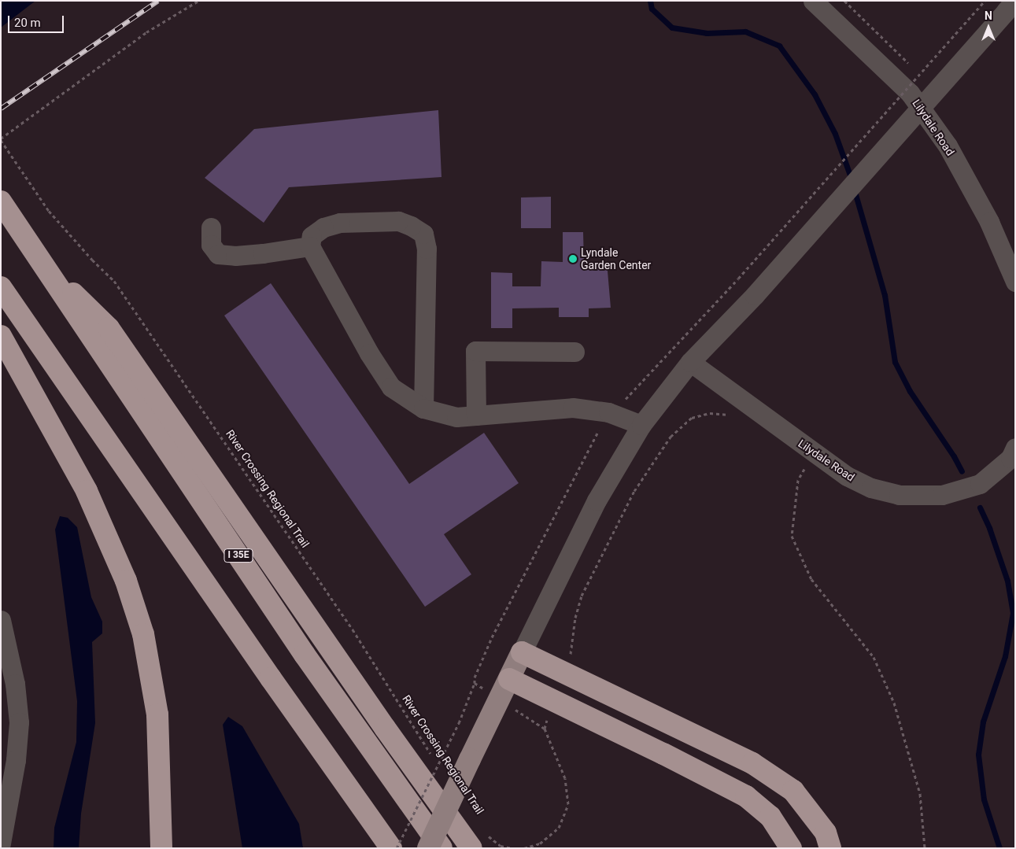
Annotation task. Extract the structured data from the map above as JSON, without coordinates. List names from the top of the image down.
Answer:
{
  "streets": {
    "highway": ["I 35E"],
    "street": ["Lilydale Road"],
    "path": ["River Crossing Regional Trail"]
  },
  "places": ["Lyndale Garden Center"],
  "scale_bar": "20 m",
  "north": "top"
}
